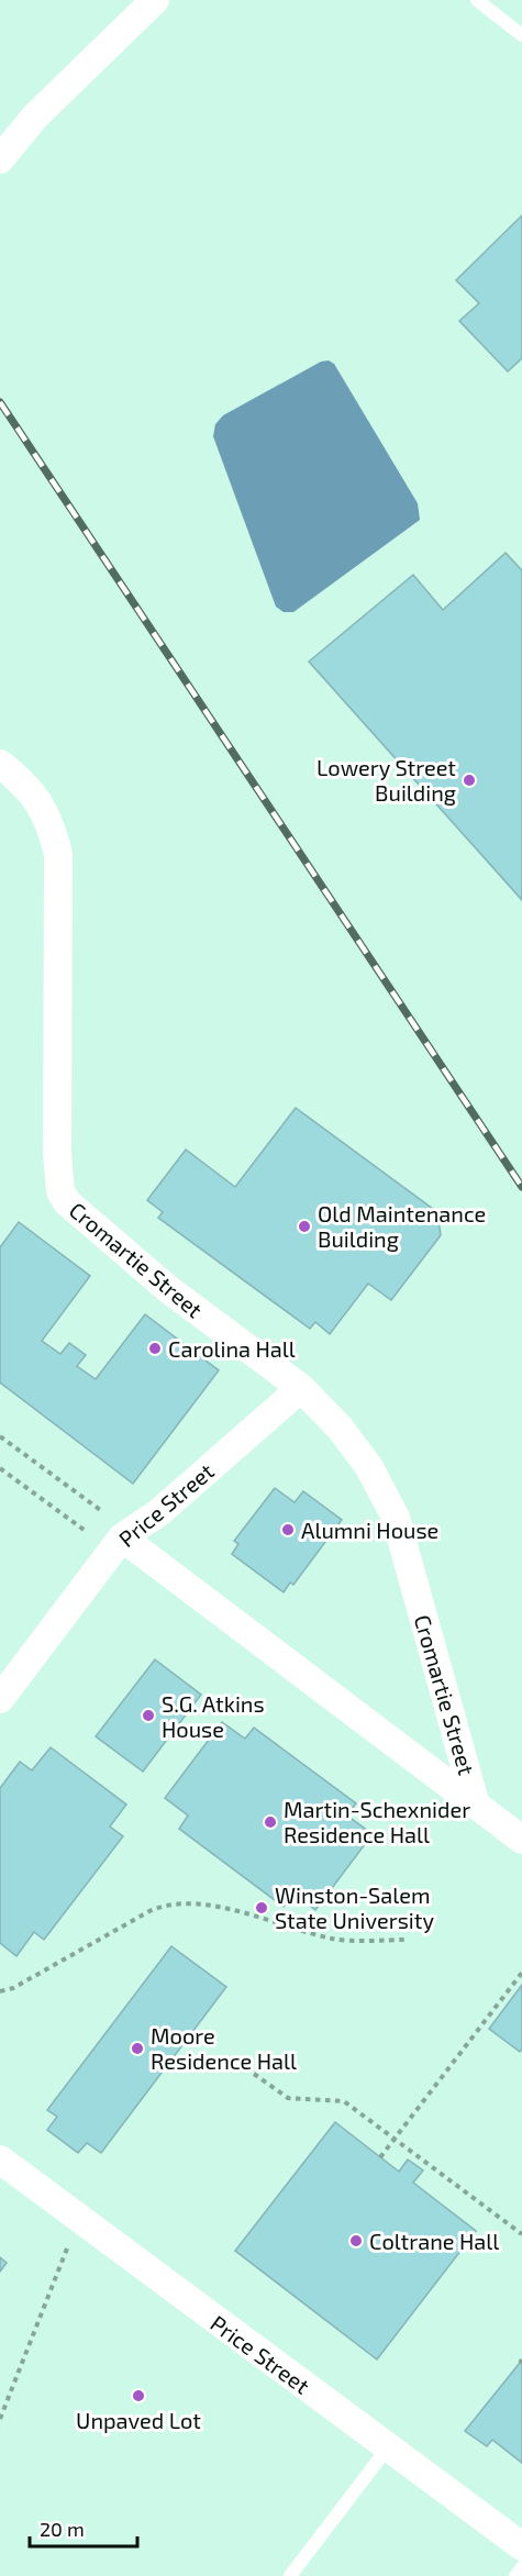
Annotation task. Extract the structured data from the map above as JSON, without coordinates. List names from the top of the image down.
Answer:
{
  "streets": {
    "street": ["Cromartie Street", "Price Street"]
  },
  "crossings": [
    ["Cromartie Street", "Price Street"]
  ],
  "places": [
    "Lowery Street Building",
    "Old Maintenance Building",
    "Carolina Hall",
    "Alumni House",
    "S.G. Atkins House",
    "Martin-Schexnider Residence Hall",
    "Winston-Salem State University",
    "Moore Residence Hall",
    "Coltrane Hall",
    "Unpaved Lot"
  ],
  "scale_bar": "20 m"
}
